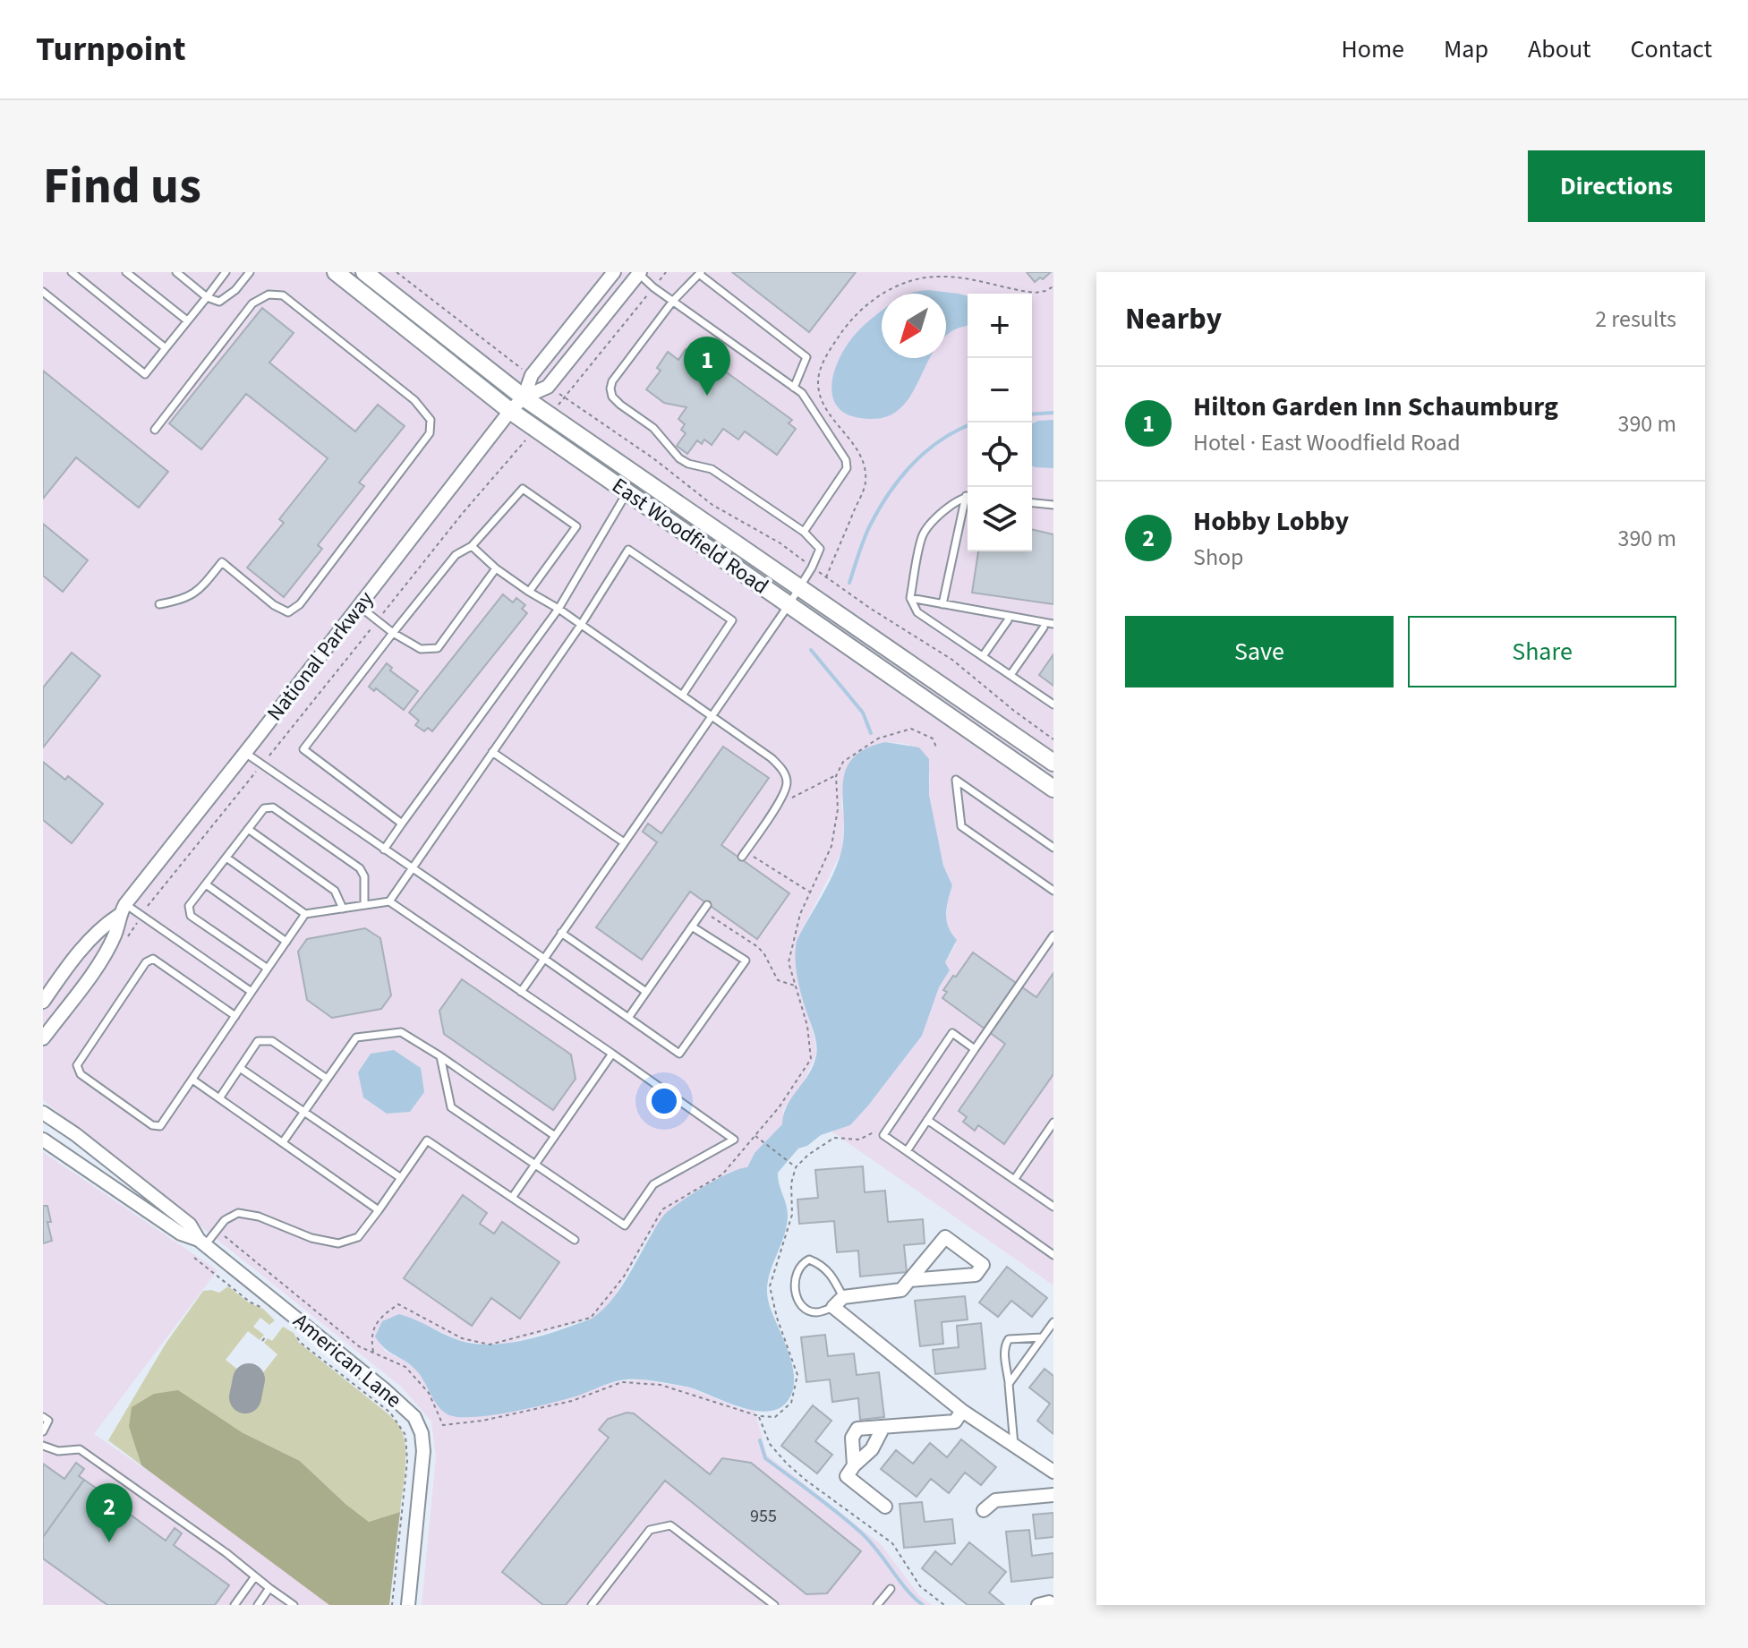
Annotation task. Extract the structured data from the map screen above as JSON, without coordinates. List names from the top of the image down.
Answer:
{
  "streets": {
    "street": ["East Woodfield Road", "National Parkway", "American Lane"]
  },
  "crossings": [
    ["East Woodfield Road", "National Parkway"]
  ],
  "house_numbers": ["955"],
  "north": "bottom left",
  "page": {
    "header": "Turnpoint",
    "nav": [
      "Home",
      "Map",
      "About",
      "Contact"
    ],
    "buttons": [
      "Directions",
      ["Save", "Share"]
    ],
    "title": "Find us",
    "heading": ["Nearby", "2 results"],
    "map_buttons": ["+", "−"],
    "pins": ["1", "2"],
    "list": [
      {
        "mark": "1",
        "name": "Hilton Garden Inn Schaumburg",
        "note": "Hotel · East Woodfield Road",
        "value": "390 m"
      },
      {
        "mark": "2",
        "name": "Hobby Lobby",
        "note": "Shop",
        "value": "390 m"
      }
    ]
  }
}
